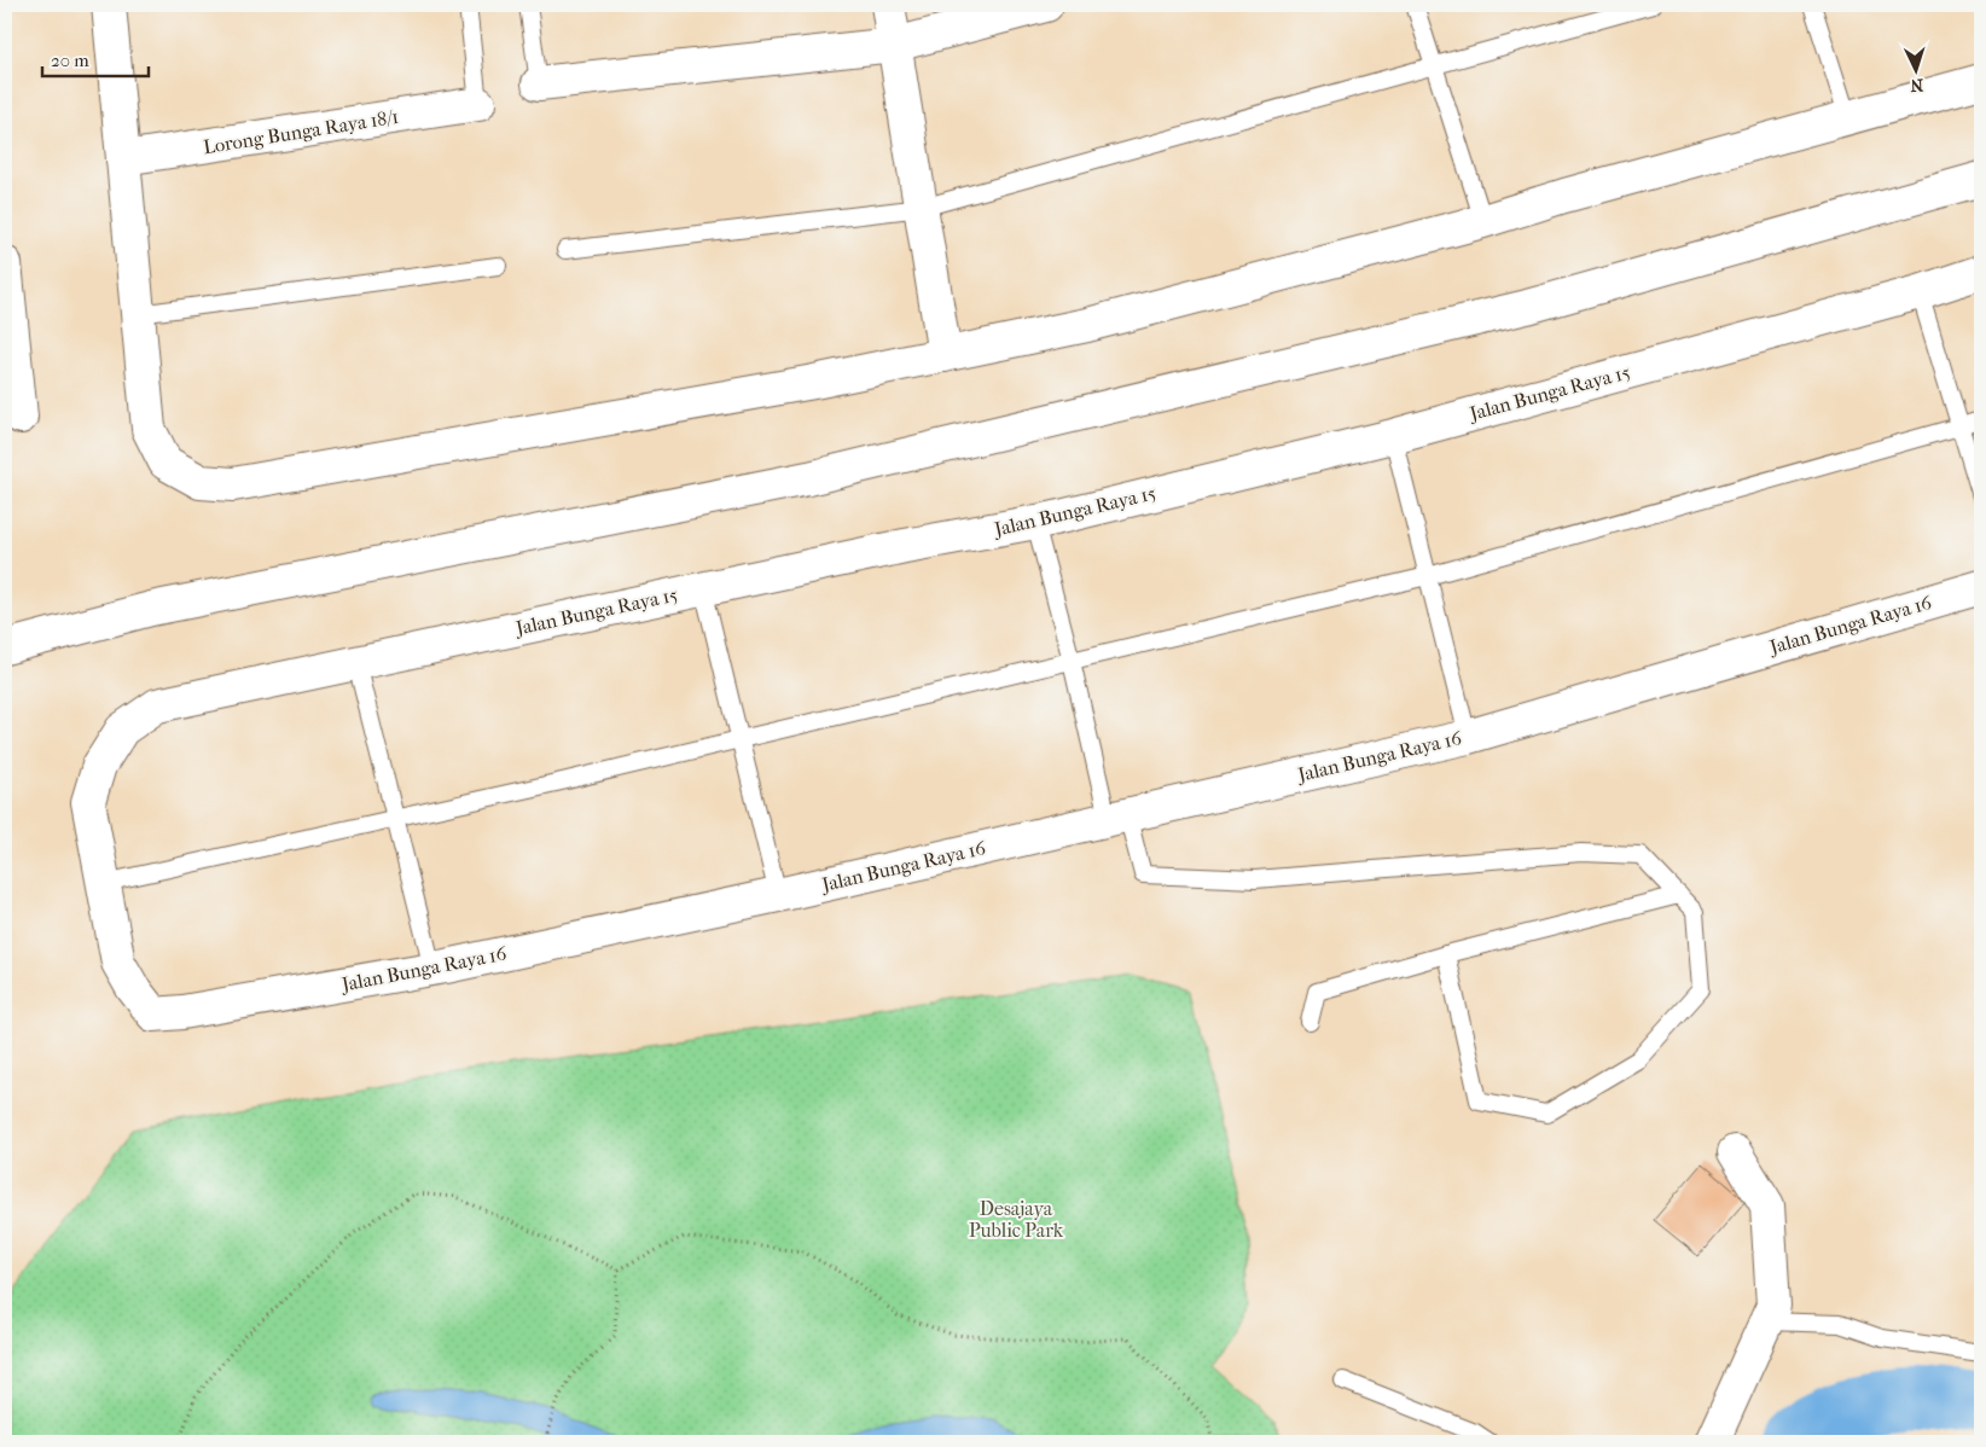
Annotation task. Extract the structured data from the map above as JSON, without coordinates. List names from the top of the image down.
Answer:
{
  "streets": {
    "street": ["Lorong Bunga Raya 18/1", "Jalan Bunga Raya 15", "Jalan Bunga Raya 16"]
  },
  "crossings": [
    ["Jalan Bunga Raya 15", "Jalan Bunga Raya 16"]
  ],
  "parks": ["Desajaya Public Park"],
  "scale_bar": "20 m",
  "north": "bottom"
}
